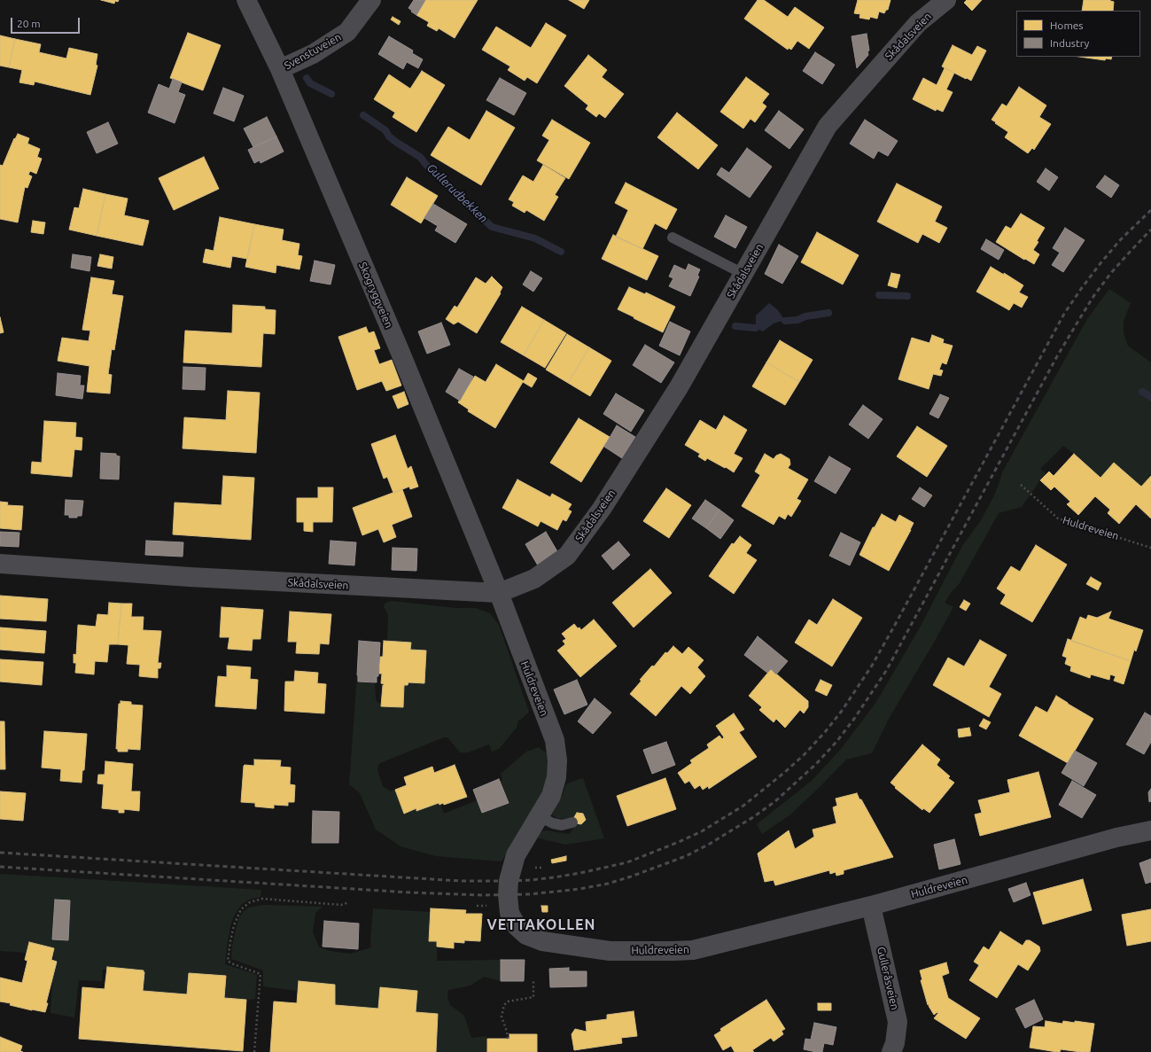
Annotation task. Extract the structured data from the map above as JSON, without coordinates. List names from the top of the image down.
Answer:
{
  "streets": {
    "street": [
      "Skådalsveien",
      "Svenstuveien",
      "Skogryggveien",
      "Huldreveien",
      "Gulleråsveien"
    ]
  },
  "crossings": [
    ["Skådalsveien", "Skogryggveien"],
    ["Skådalsveien", "Huldreveien"],
    ["Svenstuveien", "Skogryggveien"],
    ["Skogryggveien", "Huldreveien"],
    ["Huldreveien", "Gulleråsveien"]
  ],
  "districts": ["VETTAKOLLEN"],
  "water": ["Gullerudbekken"],
  "legend": ["Homes", "Industry"],
  "scale_bar": "20 m"
}
